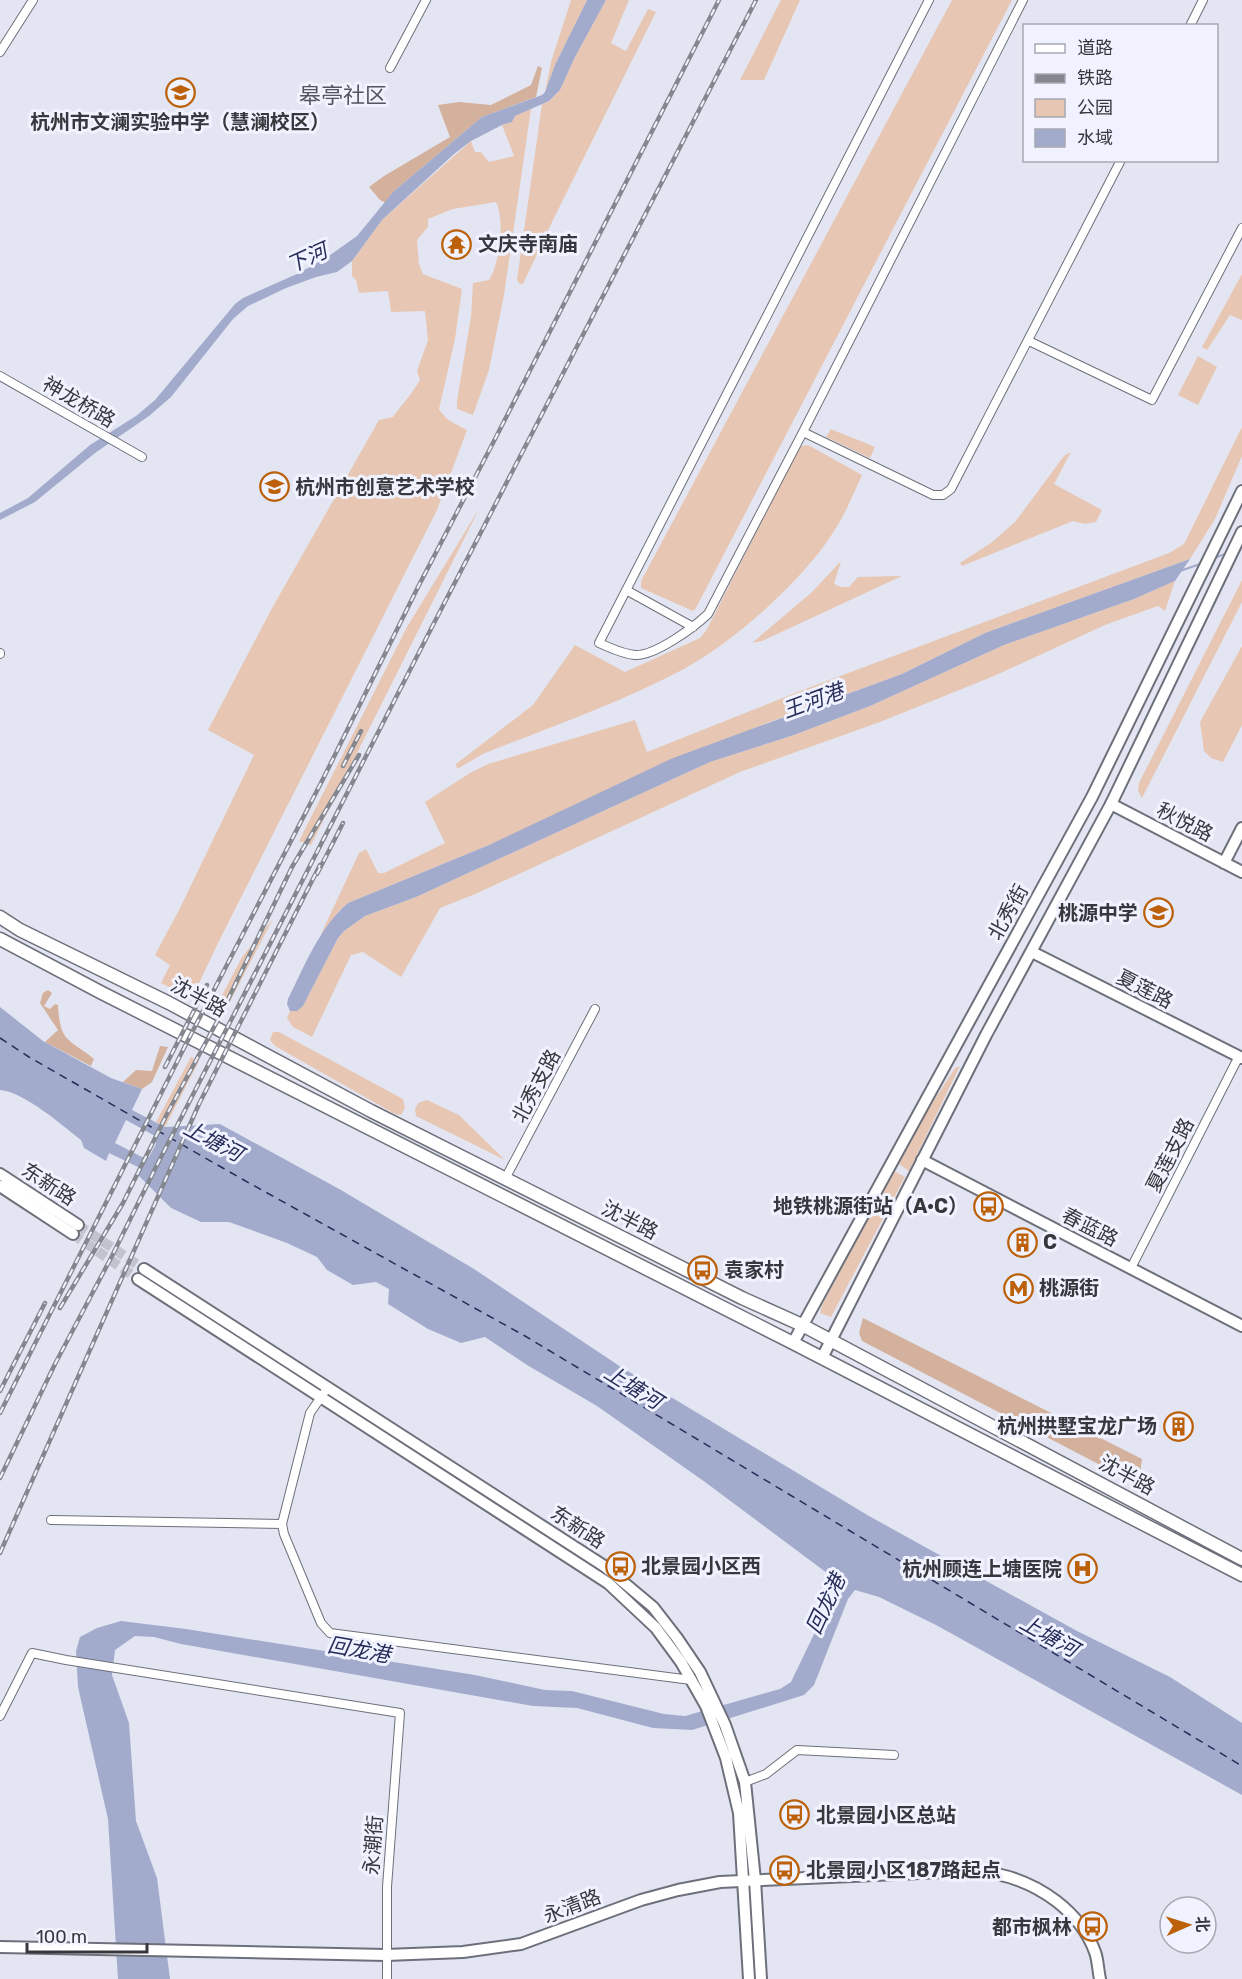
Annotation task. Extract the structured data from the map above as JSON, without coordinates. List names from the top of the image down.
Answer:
{
  "streets": {
    "main road": [
      "秋悦路",
      "北秀街",
      "夏莲路",
      "沈半路",
      "东新路",
      "春蓝路",
      "永清路"
    ],
    "street": [
      "神龙桥路",
      "北秀支路",
      "夏莲支路",
      "永潮街"
    ]
  },
  "crossings": [
    ["秋悦路", "北秀街"],
    ["北秀街", "夏莲路"],
    ["北秀街", "沈半路"],
    ["北秀街", "春蓝路"],
    ["夏莲路", "夏莲支路"],
    ["沈半路", "北秀支路"],
    ["夏莲支路", "春蓝路"],
    ["东新路", "永清路"],
    ["永潮街", "永清路"]
  ],
  "districts": ["皋亭社区"],
  "water": [
    "下河",
    "王河港",
    "上塘河",
    "回龙港"
  ],
  "places": {
    "school or university": ["杭州市文澜实验中学（慧澜校区）", "杭州市创意艺术学校", "桃源中学"],
    "temple": ["文庆寺南庙"],
    "bus stop": [
      "地铁桃源街站（A·C）",
      "袁家村",
      "北景园小区西",
      "北景园小区总站",
      "北景园小区187路起点",
      "都市枫林"
    ],
    "building": ["C", "杭州拱墅宝龙广场"],
    "metro station": ["桃源街"],
    "hospital": ["杭州顾连上塘医院"]
  },
  "legend": [
    "道路",
    "铁路",
    "公园",
    "水域"
  ],
  "scale_bar": "100 m",
  "north": "right"
}
